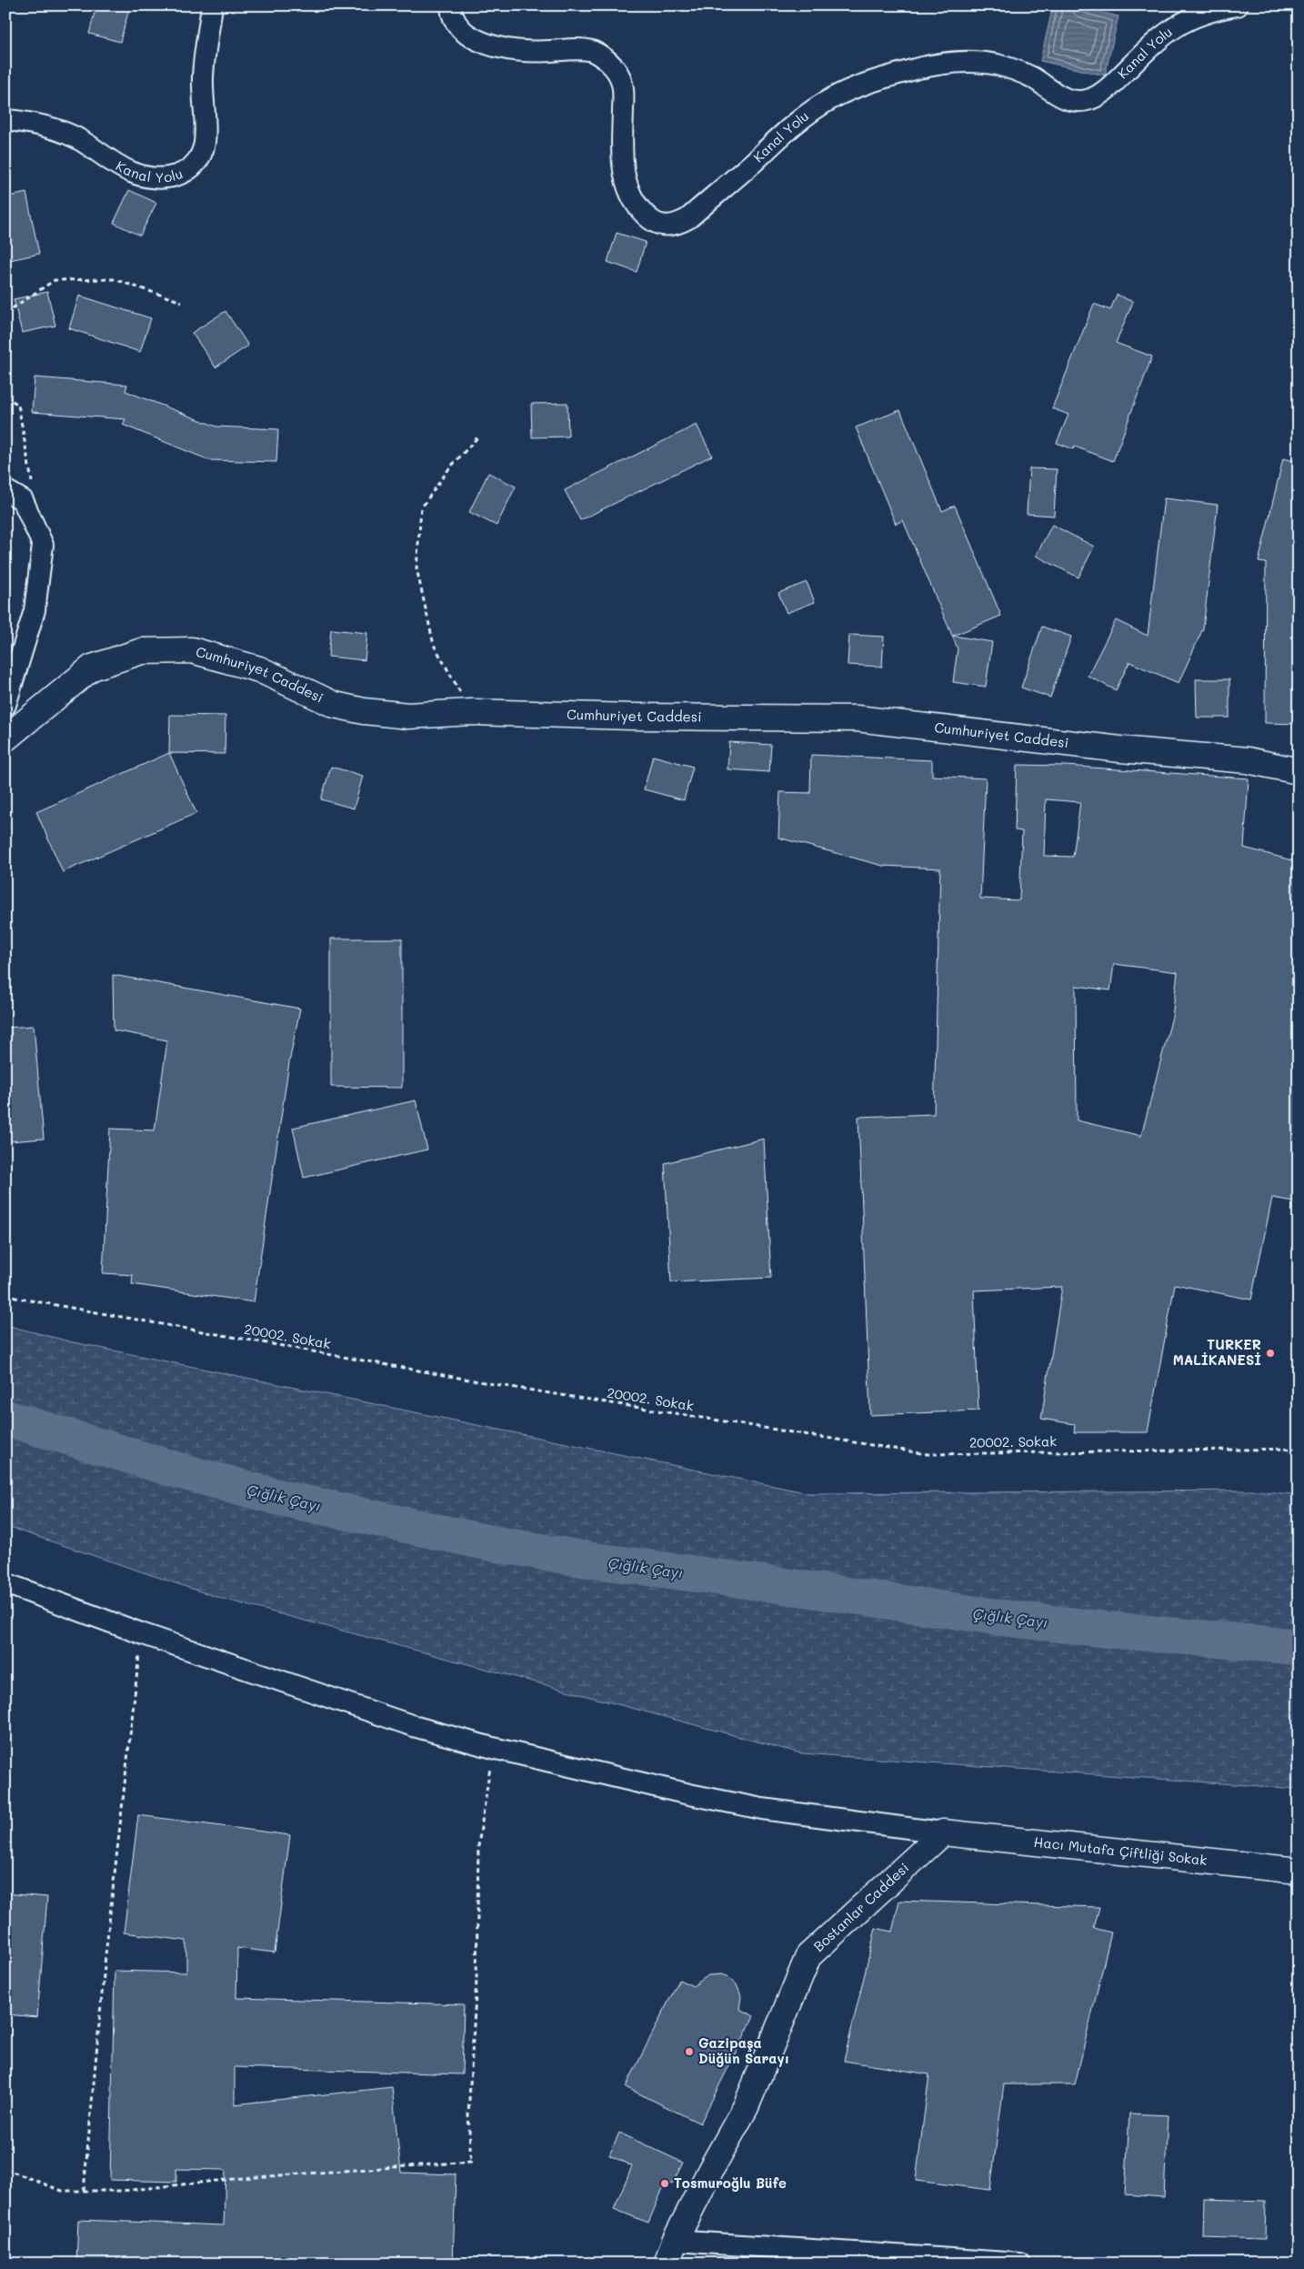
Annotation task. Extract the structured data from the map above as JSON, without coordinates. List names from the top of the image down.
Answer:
{
  "streets": {
    "street": [
      "Kanal Yolu",
      "Cumhuriyet Caddesi",
      "Hacı Mutafa Çiftliği Sokak",
      "Bostanlar Caddesi"
    ],
    "path": ["20002. Sokak"]
  },
  "crossings": [
    ["Hacı Mutafa Çiftliği Sokak", "Bostanlar Caddesi"]
  ],
  "water": ["Çığlık Çayı"],
  "places": ["TURKER MALİKANESİ", "Gazipaşa Düğün Sarayı", "Tosmuroğlu Büfe"]
}
